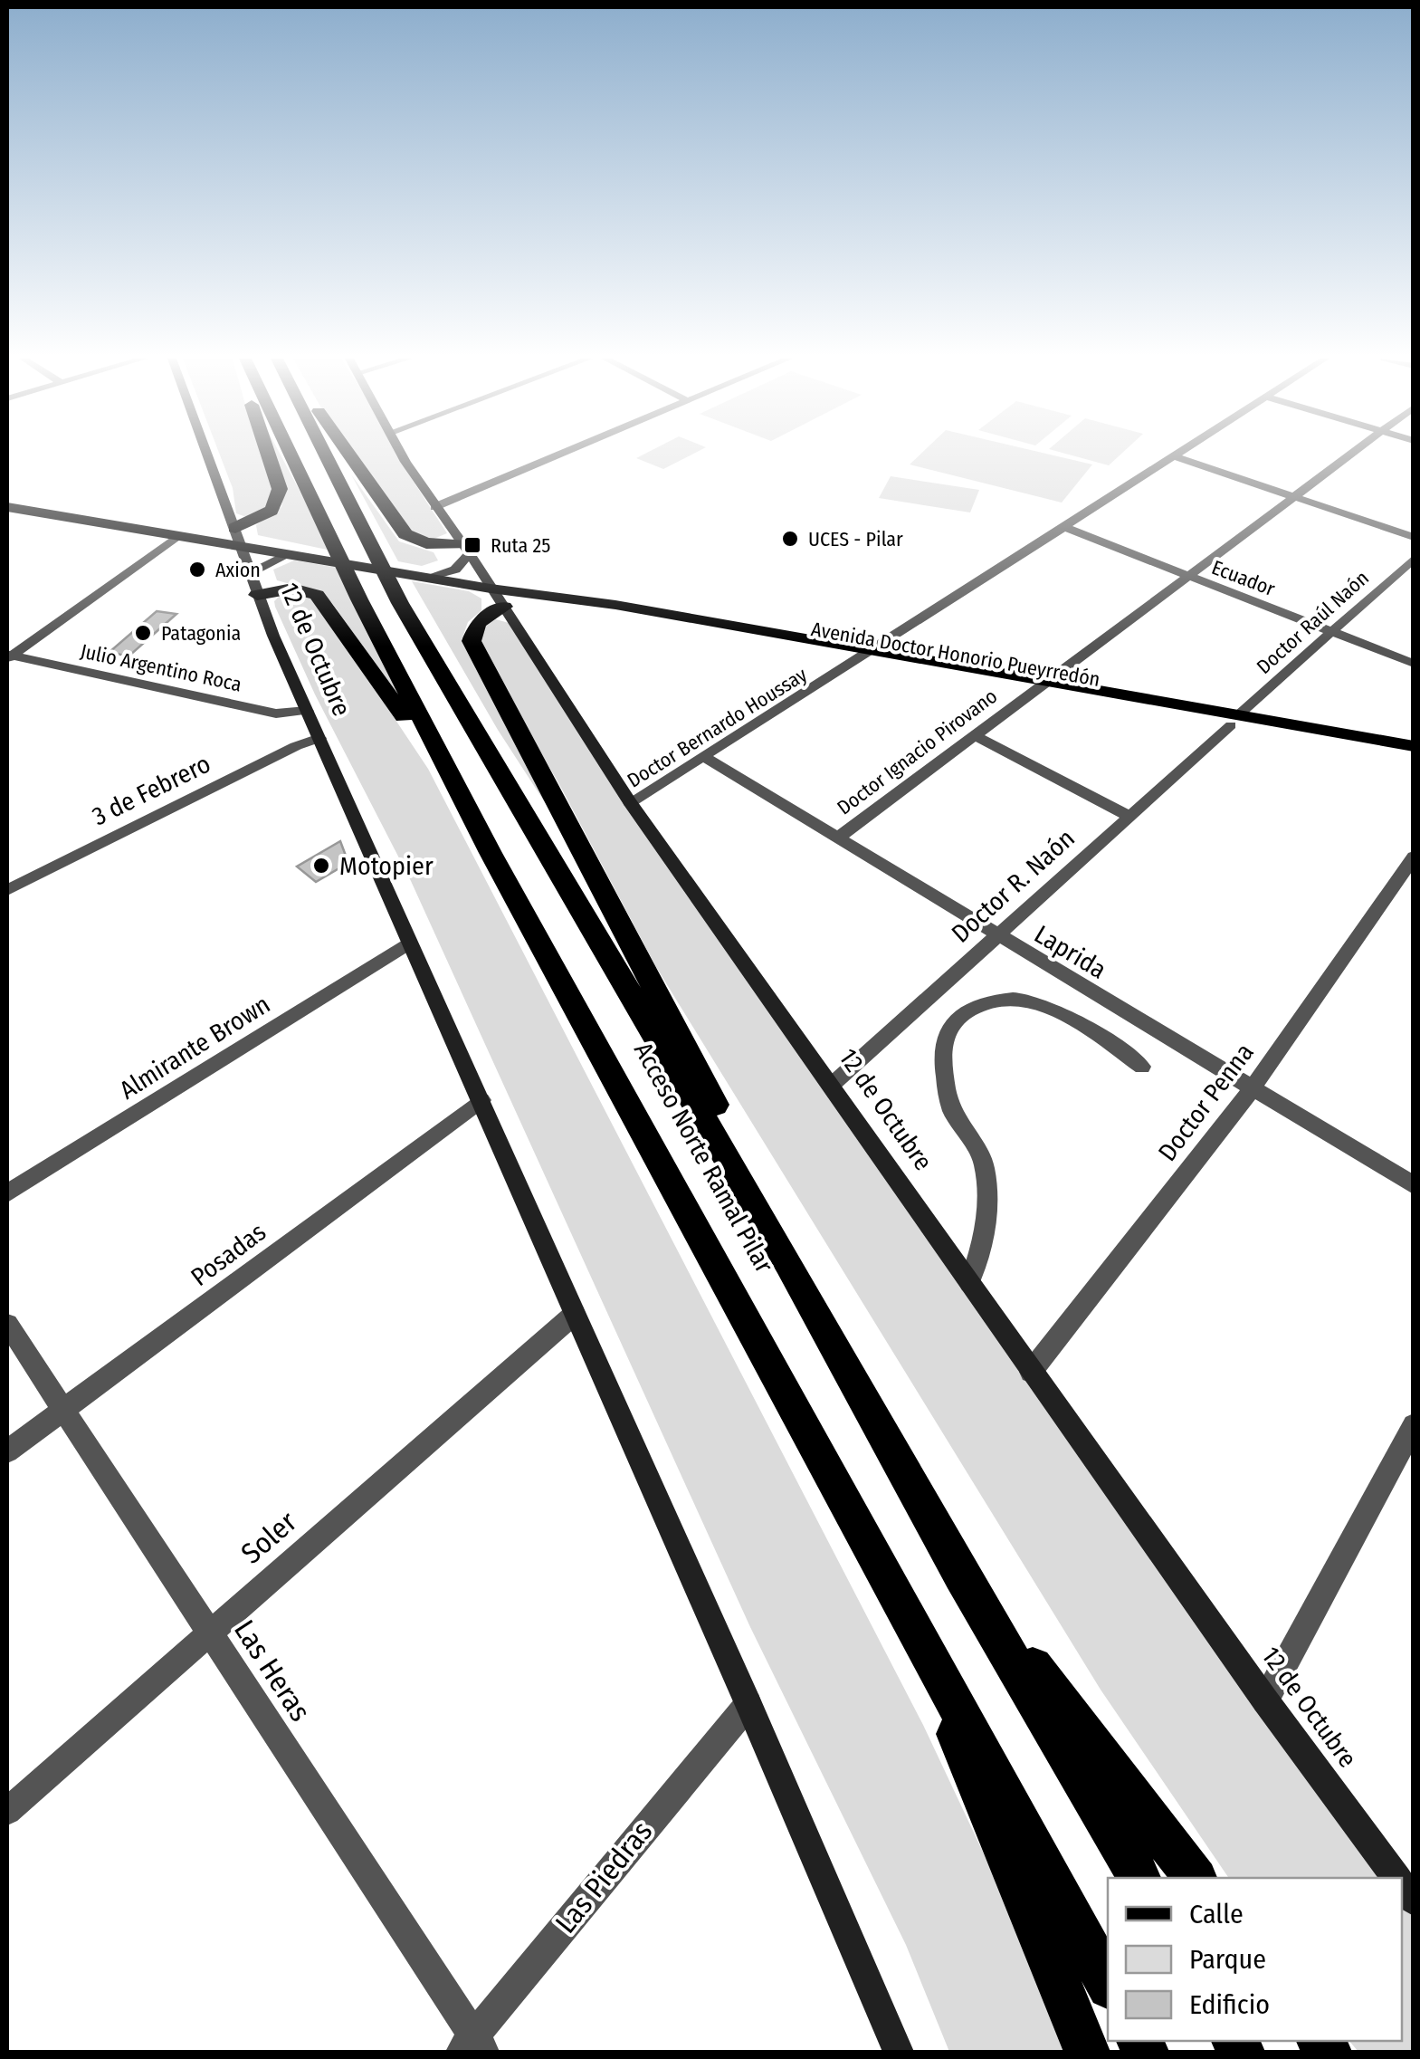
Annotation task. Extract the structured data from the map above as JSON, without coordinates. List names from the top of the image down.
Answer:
{
  "streets": {
    "highway": ["Acceso Norte Ramal Pilar"],
    "main road": ["Avenida Doctor Honorio Pueyrredón"],
    "street": [
      "Ecuador",
      "Doctor Raúl Naón",
      "12 de Octubre",
      "Julio Argentino Roca",
      "Doctor Bernardo Houssay",
      "Doctor Ignacio Pirovano",
      "3 de Febrero",
      "Doctor R. Naón",
      "Laprida",
      "Almirante Brown",
      "Doctor Penna",
      "Posadas",
      "Soler",
      "Las Heras",
      "Las Piedras"
    ]
  },
  "crossings": [
    ["Ecuador", "Doctor Raúl Naón"],
    ["Ecuador", "Doctor Bernardo Houssay"],
    ["Ecuador", "Doctor Ignacio Pirovano"],
    ["Doctor Raúl Naón", "Avenida Doctor Honorio Pueyrredón"],
    ["Doctor Raúl Naón", "Doctor R. Naón"],
    ["12 de Octubre", "Avenida Doctor Honorio Pueyrredón"],
    ["12 de Octubre", "Julio Argentino Roca"],
    ["12 de Octubre", "Doctor Bernardo Houssay"],
    ["12 de Octubre", "3 de Febrero"],
    ["12 de Octubre", "Doctor R. Naón"],
    ["12 de Octubre", "Almirante Brown"],
    ["12 de Octubre", "Doctor Penna"],
    ["12 de Octubre", "Posadas"],
    ["12 de Octubre", "Soler"],
    ["12 de Octubre", "Las Piedras"],
    ["Avenida Doctor Honorio Pueyrredón", "Doctor Bernardo Houssay"],
    ["Avenida Doctor Honorio Pueyrredón", "Doctor Ignacio Pirovano"],
    ["Avenida Doctor Honorio Pueyrredón", "Doctor R. Naón"],
    ["Doctor Bernardo Houssay", "Laprida"],
    ["Doctor Ignacio Pirovano", "Laprida"],
    ["Doctor R. Naón", "Laprida"],
    ["Laprida", "Doctor Penna"],
    ["Posadas", "Las Heras"],
    ["Soler", "Las Heras"],
    ["Las Heras", "Las Piedras"]
  ],
  "places": {
    "other": [
      "UCES - Pilar",
      "Axion",
      "Patagonia",
      "Motopier"
    ],
    "transit": ["Ruta 25"]
  },
  "legend": ["Calle", "Parque", "Edificio"]
}
